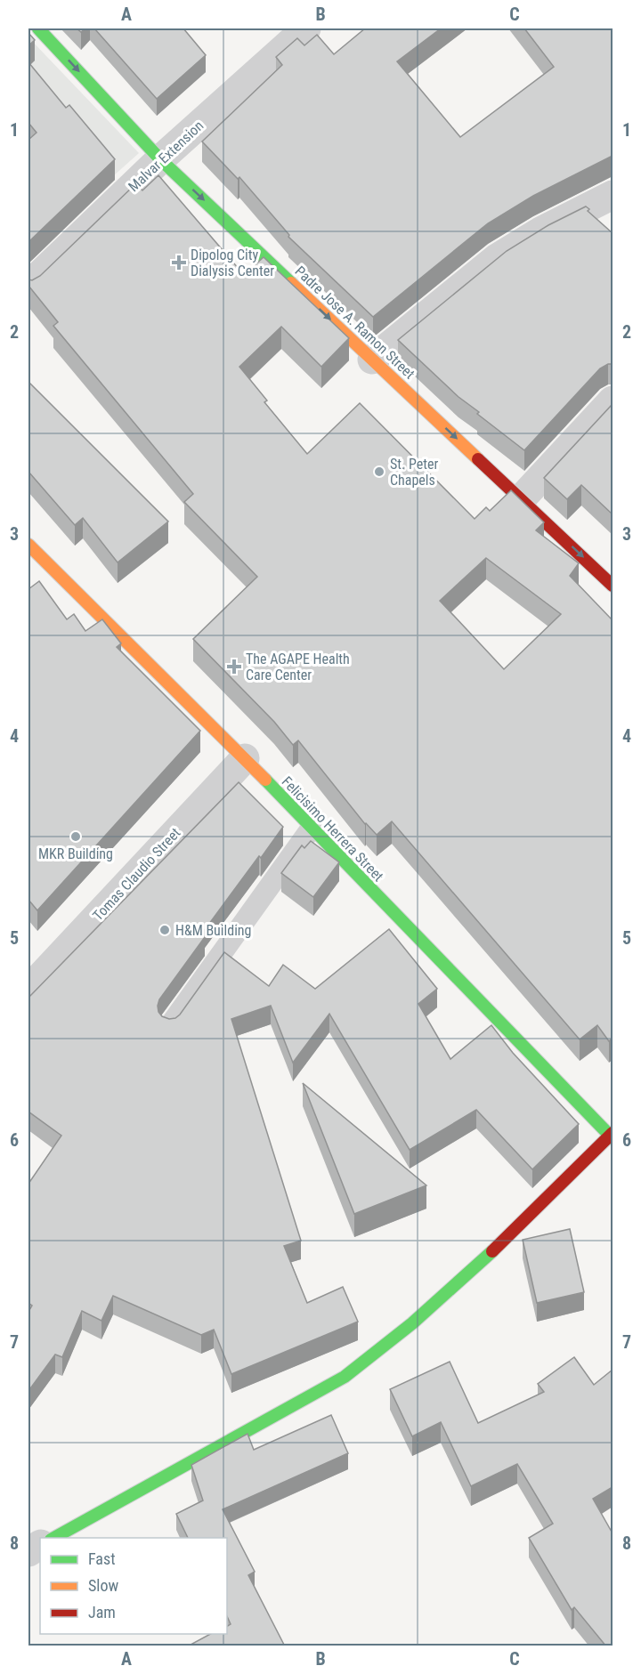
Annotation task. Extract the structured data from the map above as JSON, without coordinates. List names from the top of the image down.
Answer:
{
  "streets": {
    "street": [
      "Malvar Extension",
      "Padre Jose A. Ramon Street",
      "Felicisimo Herrera Street",
      "Tomas Claudio Street"
    ]
  },
  "crossings": [
    ["Malvar Extension", "Padre Jose A. Ramon Street"],
    ["Felicisimo Herrera Street", "Tomas Claudio Street"]
  ],
  "one_way": ["Padre Jose A. Ramon Street"],
  "places": {
    "health": ["Dipolog City Dialysis Center", "The AGAPE Health Care Center"],
    "other": ["St. Peter Chapels", "MKR Building", "H&M Building"]
  },
  "legend": ["Fast", "Slow", "Jam"],
  "grid": {
    "columns": ["A", "B", "C"],
    "rows": [
      "1",
      "2",
      "3",
      "4",
      "5",
      "6",
      "7",
      "8"
    ]
  }
}
